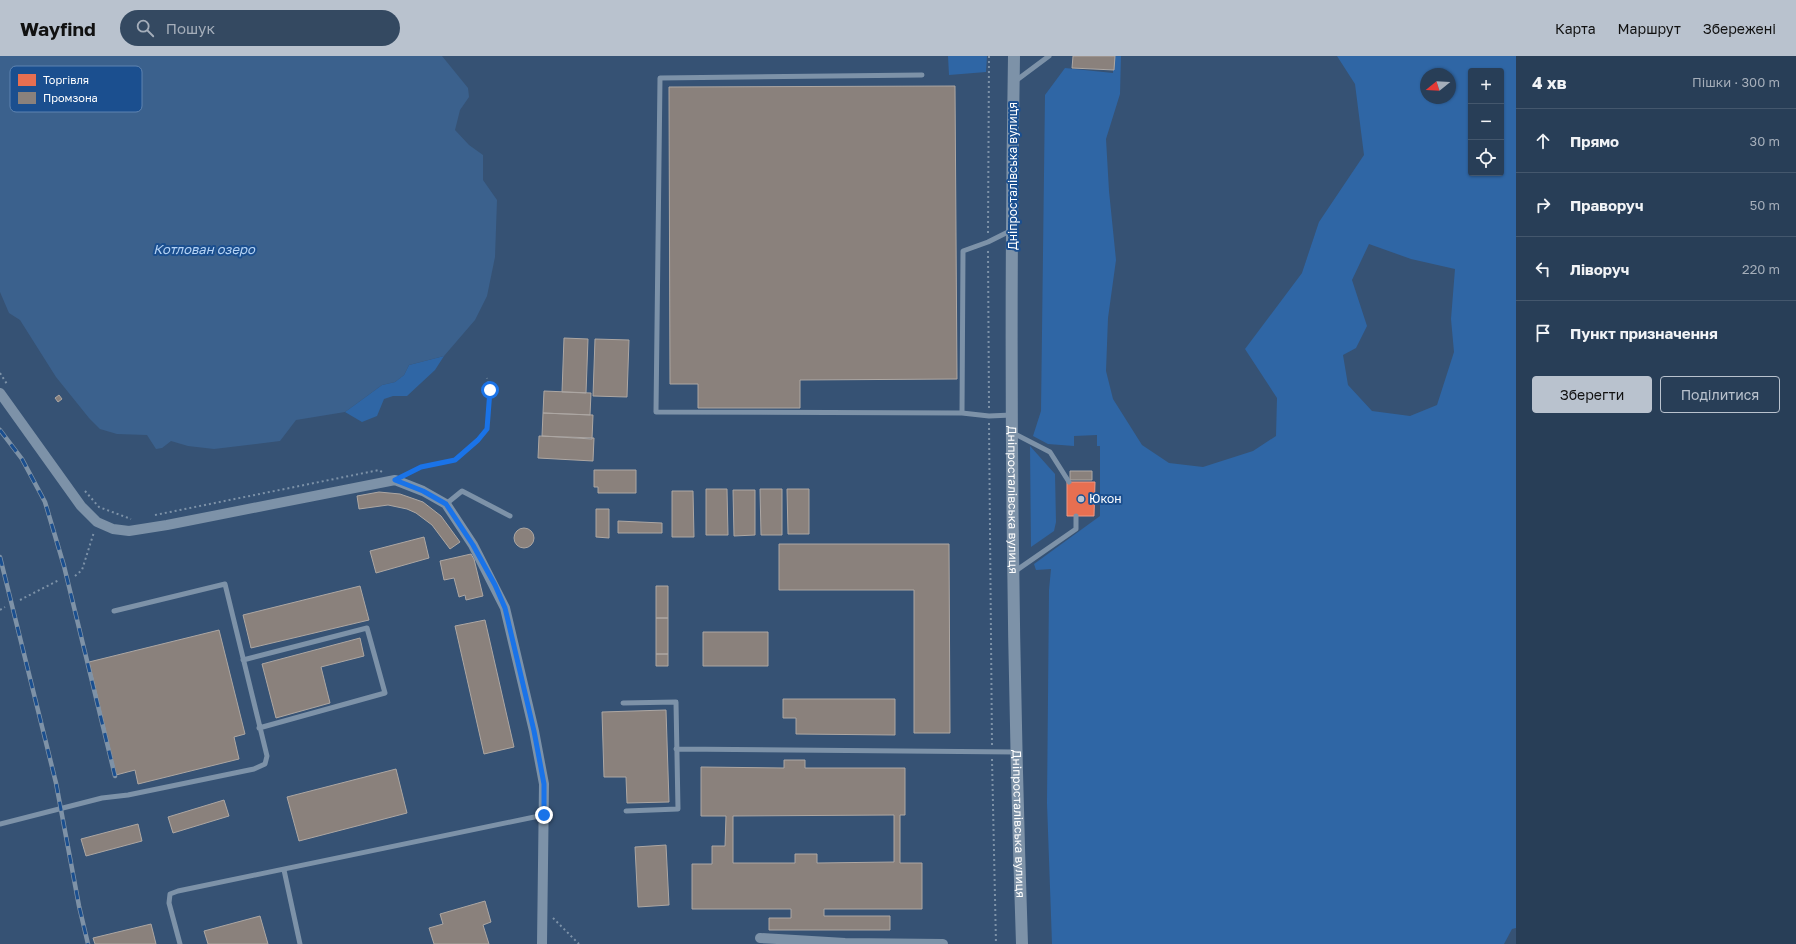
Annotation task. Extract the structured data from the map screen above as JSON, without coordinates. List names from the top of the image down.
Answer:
{
  "streets": {
    "street": ["Дніпросталівська вулиця"]
  },
  "water": ["Котлован озеро"],
  "places": ["Юкон"],
  "legend": ["Торгівля", "Промзона"],
  "north": "left",
  "page": {
    "header": "Wayfind",
    "search": "Пошук",
    "nav": ["Карта", "Маршрут", "Збережені"],
    "heading": ["4 хв", "Пішки · 300 m"],
    "map_buttons": ["+", "−"],
    "list": [
      ["Прямо", "30 m"],
      ["Праворуч", "50 m"],
      ["Ліворуч", "220 m"],
      "Пункт призначення"
    ],
    "buttons": ["Зберегти", "Поділитися"]
  }
}
